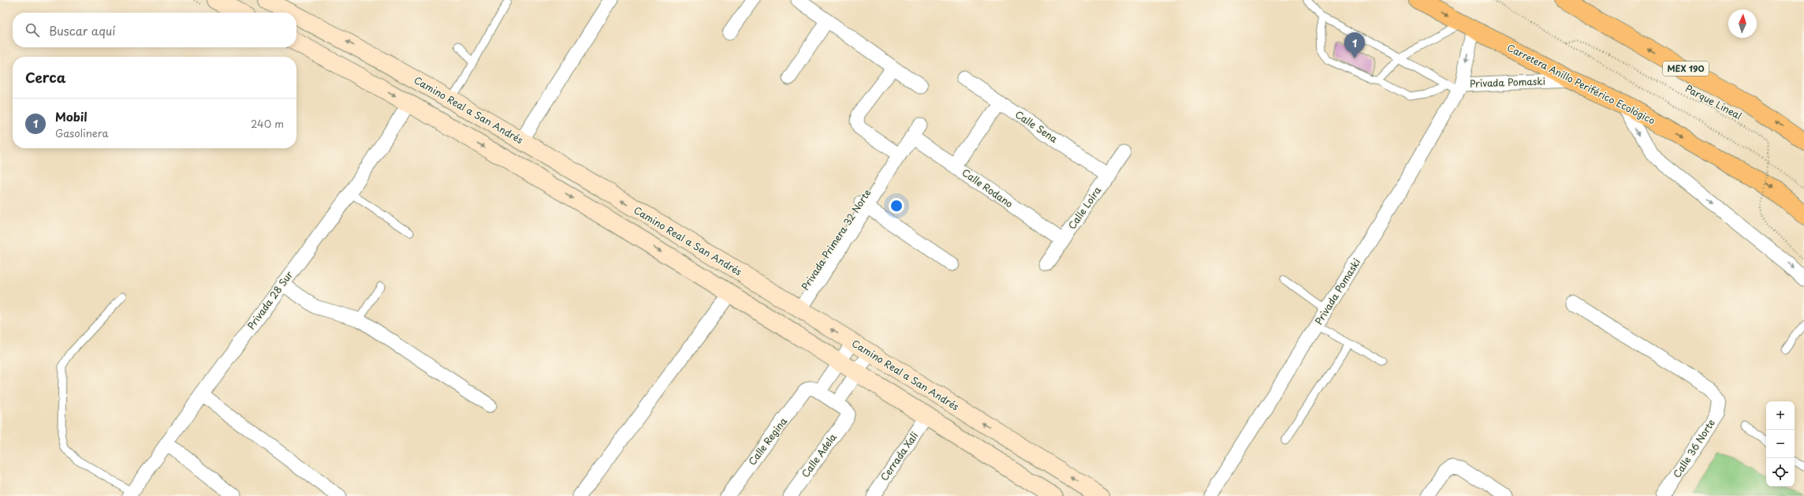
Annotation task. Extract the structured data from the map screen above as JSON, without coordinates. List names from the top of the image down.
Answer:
{
  "streets": {
    "highway": ["MEX 190", "Carretera Anillo Periférico Ecológico"],
    "main road": ["Camino Real a San Andrés"],
    "street": [
      "Privada Pomaski",
      "Calle Sena",
      "Calle Rodano",
      "Calle Loira",
      "Privada Primera 32 Norte",
      "Privada 28 Sur",
      "Calle Regina",
      "Calle 36 Norte",
      "Calle Adela",
      "Cerrada Xali"
    ],
    "path": ["Parque Lineal"]
  },
  "crossings": [
    ["Privada Pomaski", "Carretera Anillo Periférico Ecológico"],
    ["Camino Real a San Andrés", "Privada Primera 32 Norte"],
    ["Camino Real a San Andrés", "Calle Regina"],
    ["Calle Sena", "Calle Loira"],
    ["Calle Rodano", "Calle Loira"],
    ["Calle Rodano", "Privada Primera 32 Norte"]
  ],
  "north": "top",
  "page": {
    "search": "Buscar aquí",
    "pins": "1",
    "heading": "Cerca",
    "list": [
      {
        "mark": "1",
        "name": "Mobil",
        "note": "Gasolinera",
        "value": "240 m"
      }
    ],
    "map_buttons": ["+", "−"]
  }
}
